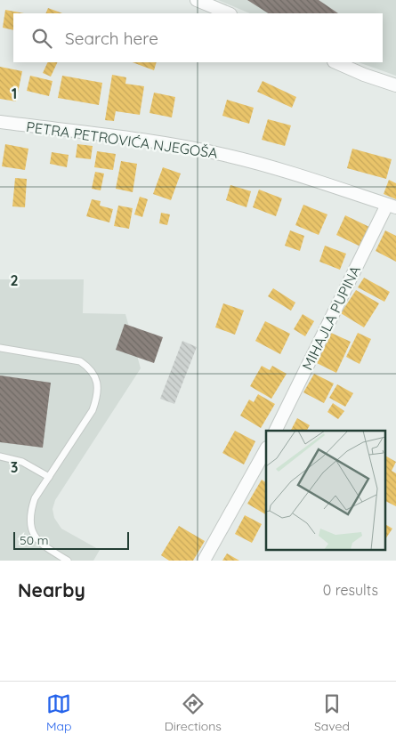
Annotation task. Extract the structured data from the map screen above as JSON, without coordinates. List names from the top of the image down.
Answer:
{
  "streets": {
    "street": ["PETRA PETROVIĆA NJEGOŠA", "MIHAJLA PUPINA"]
  },
  "crossings": [
    ["PETRA PETROVIĆA NJEGOŠA", "MIHAJLA PUPINA"]
  ],
  "scale_bar": "50 m",
  "page": {
    "search": "Search here",
    "scale": "50 m",
    "heading": ["Nearby", "0 results"],
    "nav": ["Map", "Directions", "Saved"]
  },
  "grid": {
    "rows": ["1", "2", "3"]
  }
}
